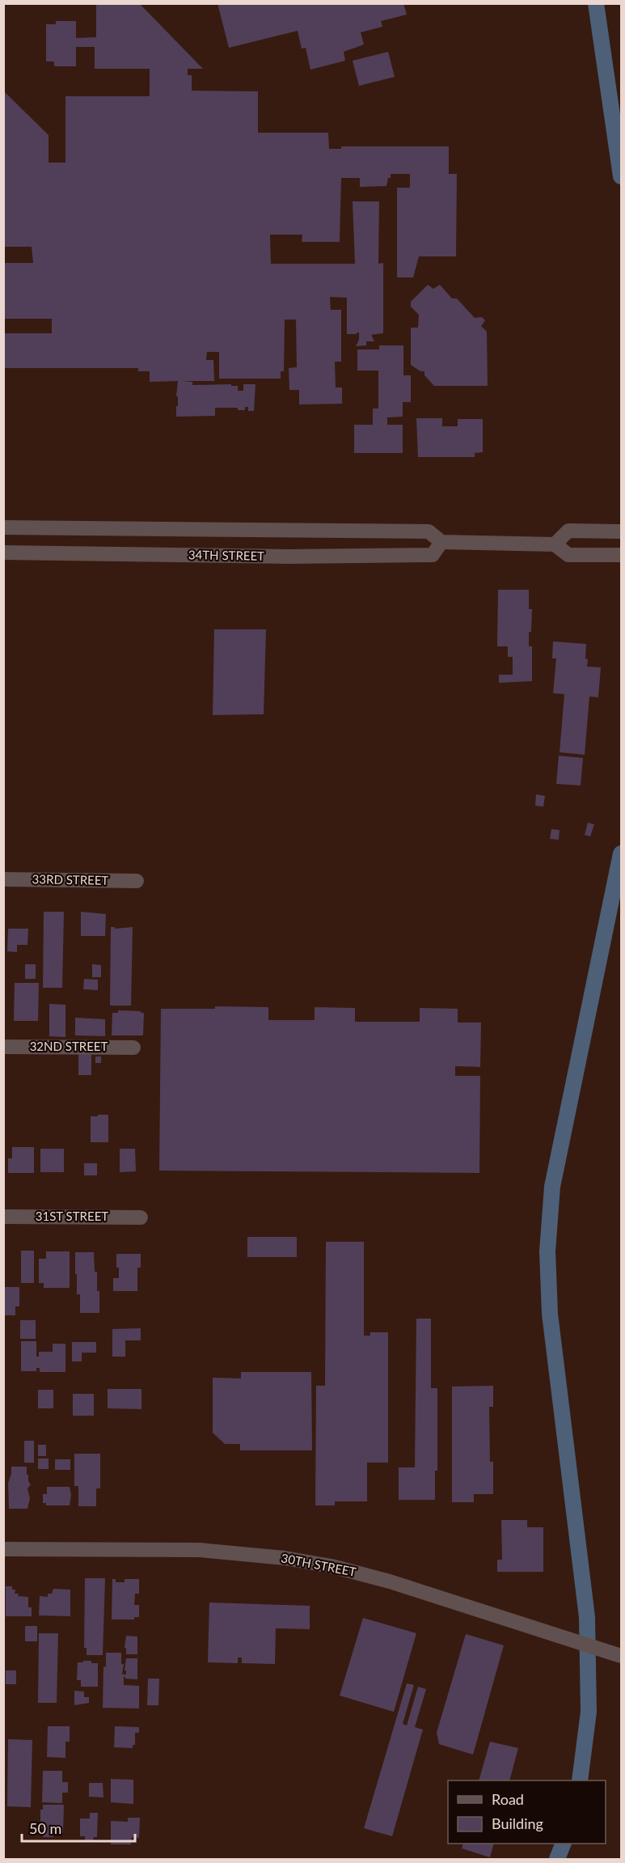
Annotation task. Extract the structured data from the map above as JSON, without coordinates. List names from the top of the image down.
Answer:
{
  "streets": {
    "street": [
      "34TH STREET",
      "33RD STREET",
      "32ND STREET",
      "31ST STREET",
      "30TH STREET"
    ]
  },
  "legend": ["Road", "Building"],
  "scale_bar": "50 m"
}
